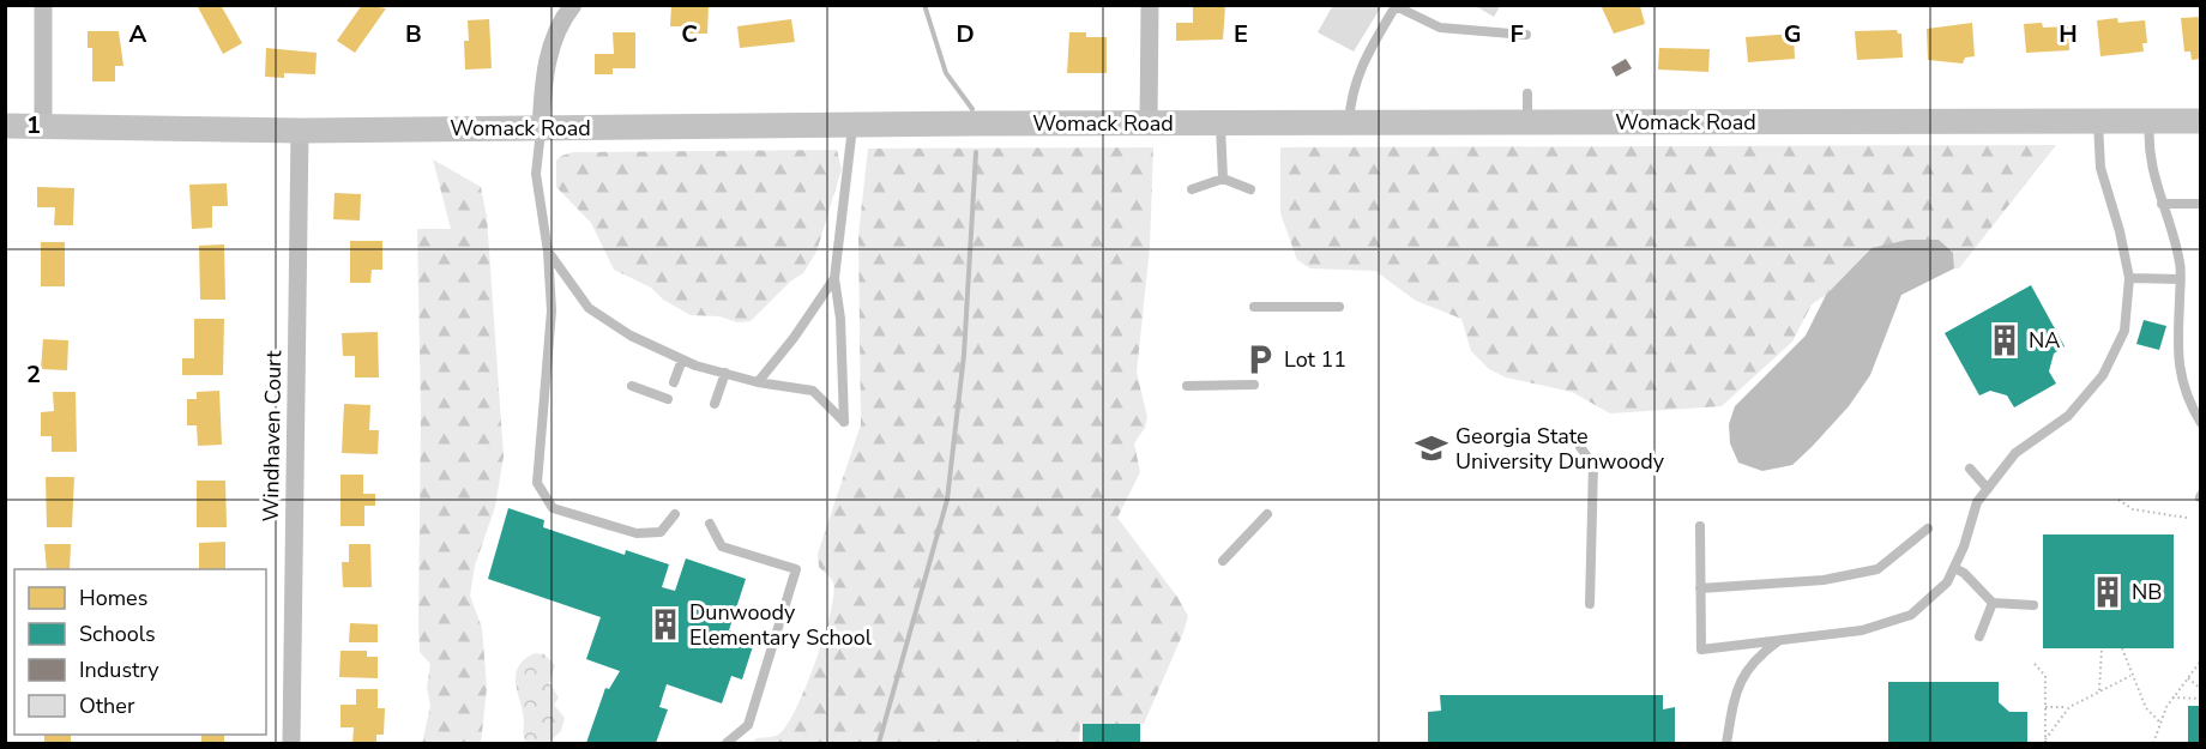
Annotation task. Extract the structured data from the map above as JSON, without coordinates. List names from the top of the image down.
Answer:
{
  "streets": {
    "street": ["Womack Road", "Windhaven Court"]
  },
  "crossings": [
    ["Womack Road", "Windhaven Court"]
  ],
  "places": {
    "building": ["NA", "NB", "Dunwoody Elementary School"],
    "parking": ["Lot 11"],
    "school or university": ["Georgia State University Dunwoody"]
  },
  "legend": [
    "Homes",
    "Schools",
    "Industry",
    "Other"
  ],
  "grid": {
    "columns": [
      "A",
      "B",
      "C",
      "D",
      "E",
      "F",
      "G",
      "H"
    ],
    "rows": ["1", "2"]
  }
}
